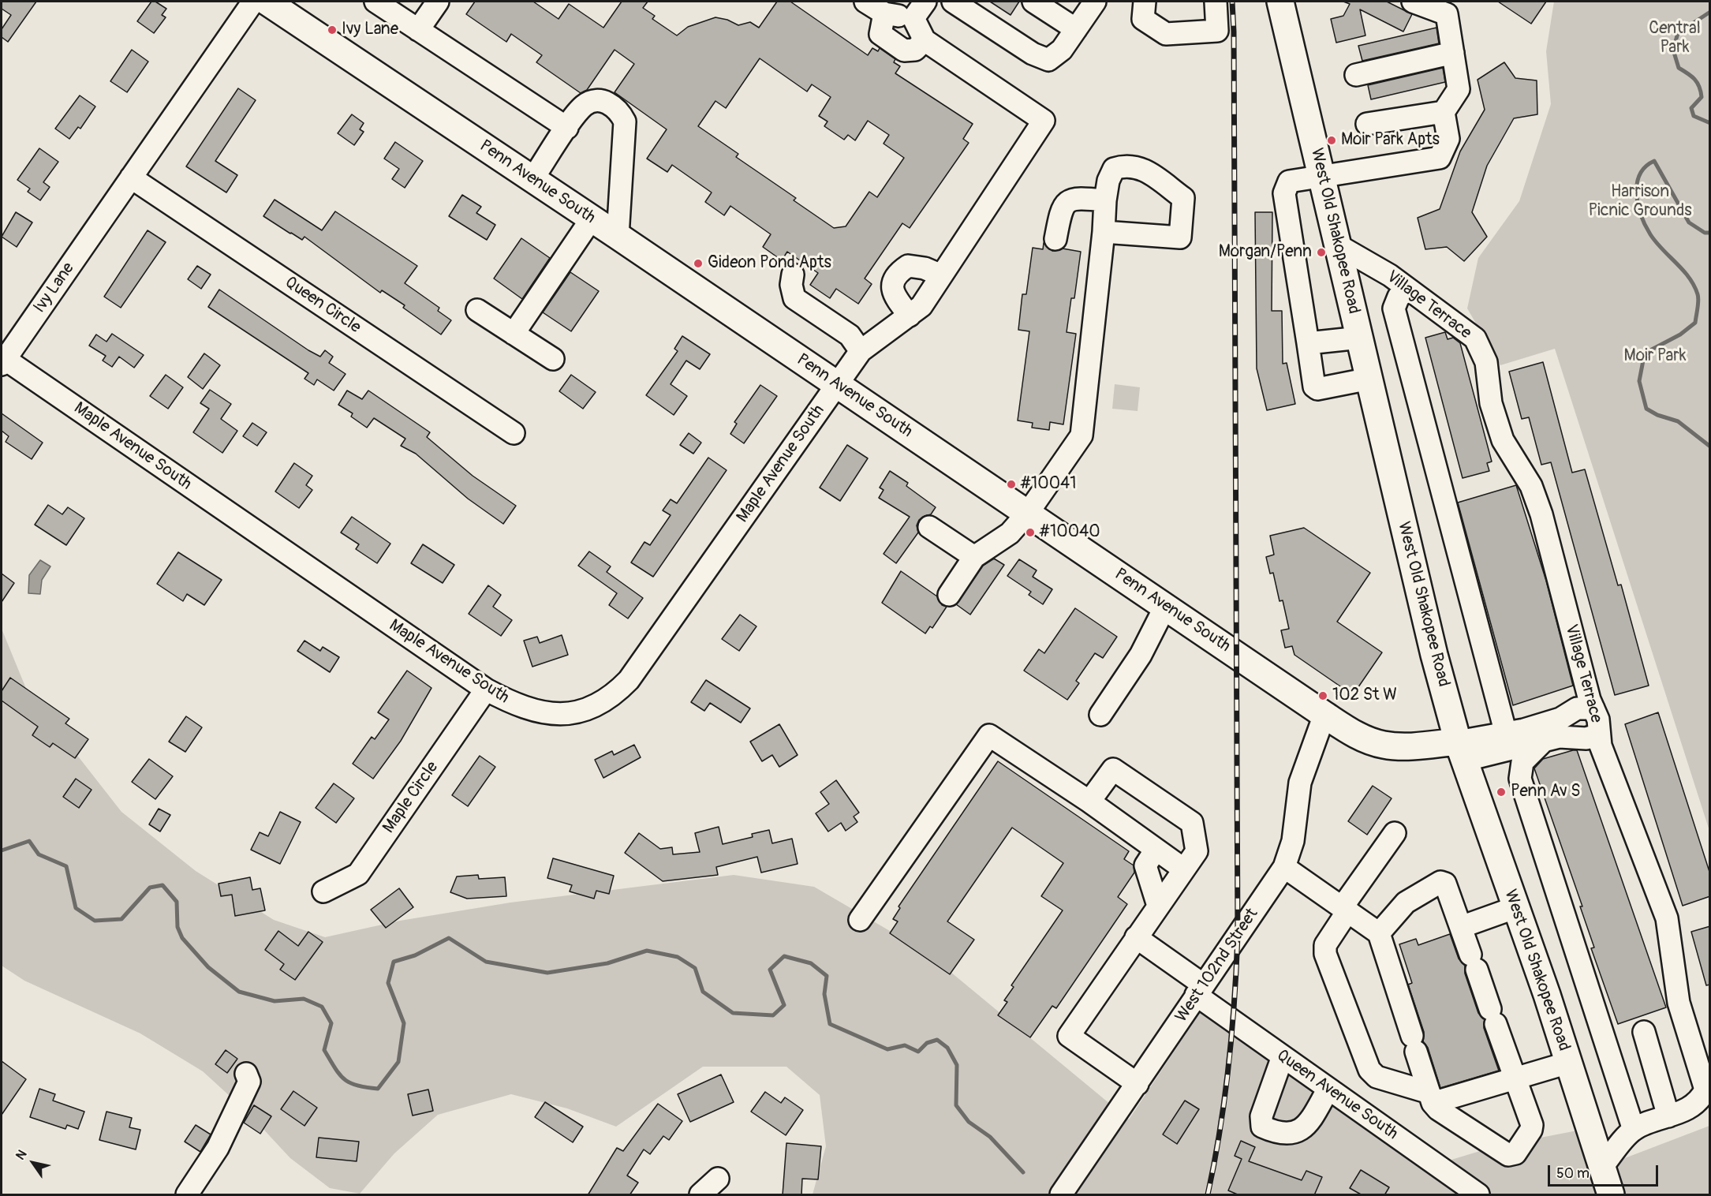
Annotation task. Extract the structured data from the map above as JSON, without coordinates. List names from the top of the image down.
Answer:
{
  "streets": {
    "main road": ["Penn Avenue South", "West Old Shakopee Road"],
    "street": [
      "Ivy Lane",
      "Queen Circle",
      "Village Terrace",
      "Maple Avenue South",
      "Maple Circle",
      "West 102nd Street",
      "Queen Avenue South"
    ]
  },
  "crossings": [
    ["Penn Avenue South", "West Old Shakopee Road"],
    ["Penn Avenue South", "Maple Avenue South"],
    ["Penn Avenue South", "West 102nd Street"],
    ["West Old Shakopee Road", "Village Terrace"],
    ["Ivy Lane", "Queen Circle"],
    ["Ivy Lane", "Maple Avenue South"],
    ["Maple Avenue South", "Maple Circle"],
    ["West 102nd Street", "Queen Avenue South"]
  ],
  "parks": ["Central Park", "Harrison Picnic Grounds", "Moir Park"],
  "places": [
    "Ivy Lane",
    "Moir Park Apts",
    "Morgan/Penn",
    "Gideon Pond Apts",
    "#10041",
    "#10040",
    "102 St W",
    "Penn Av S"
  ],
  "scale_bar": "50 m",
  "north": "top left"
}
